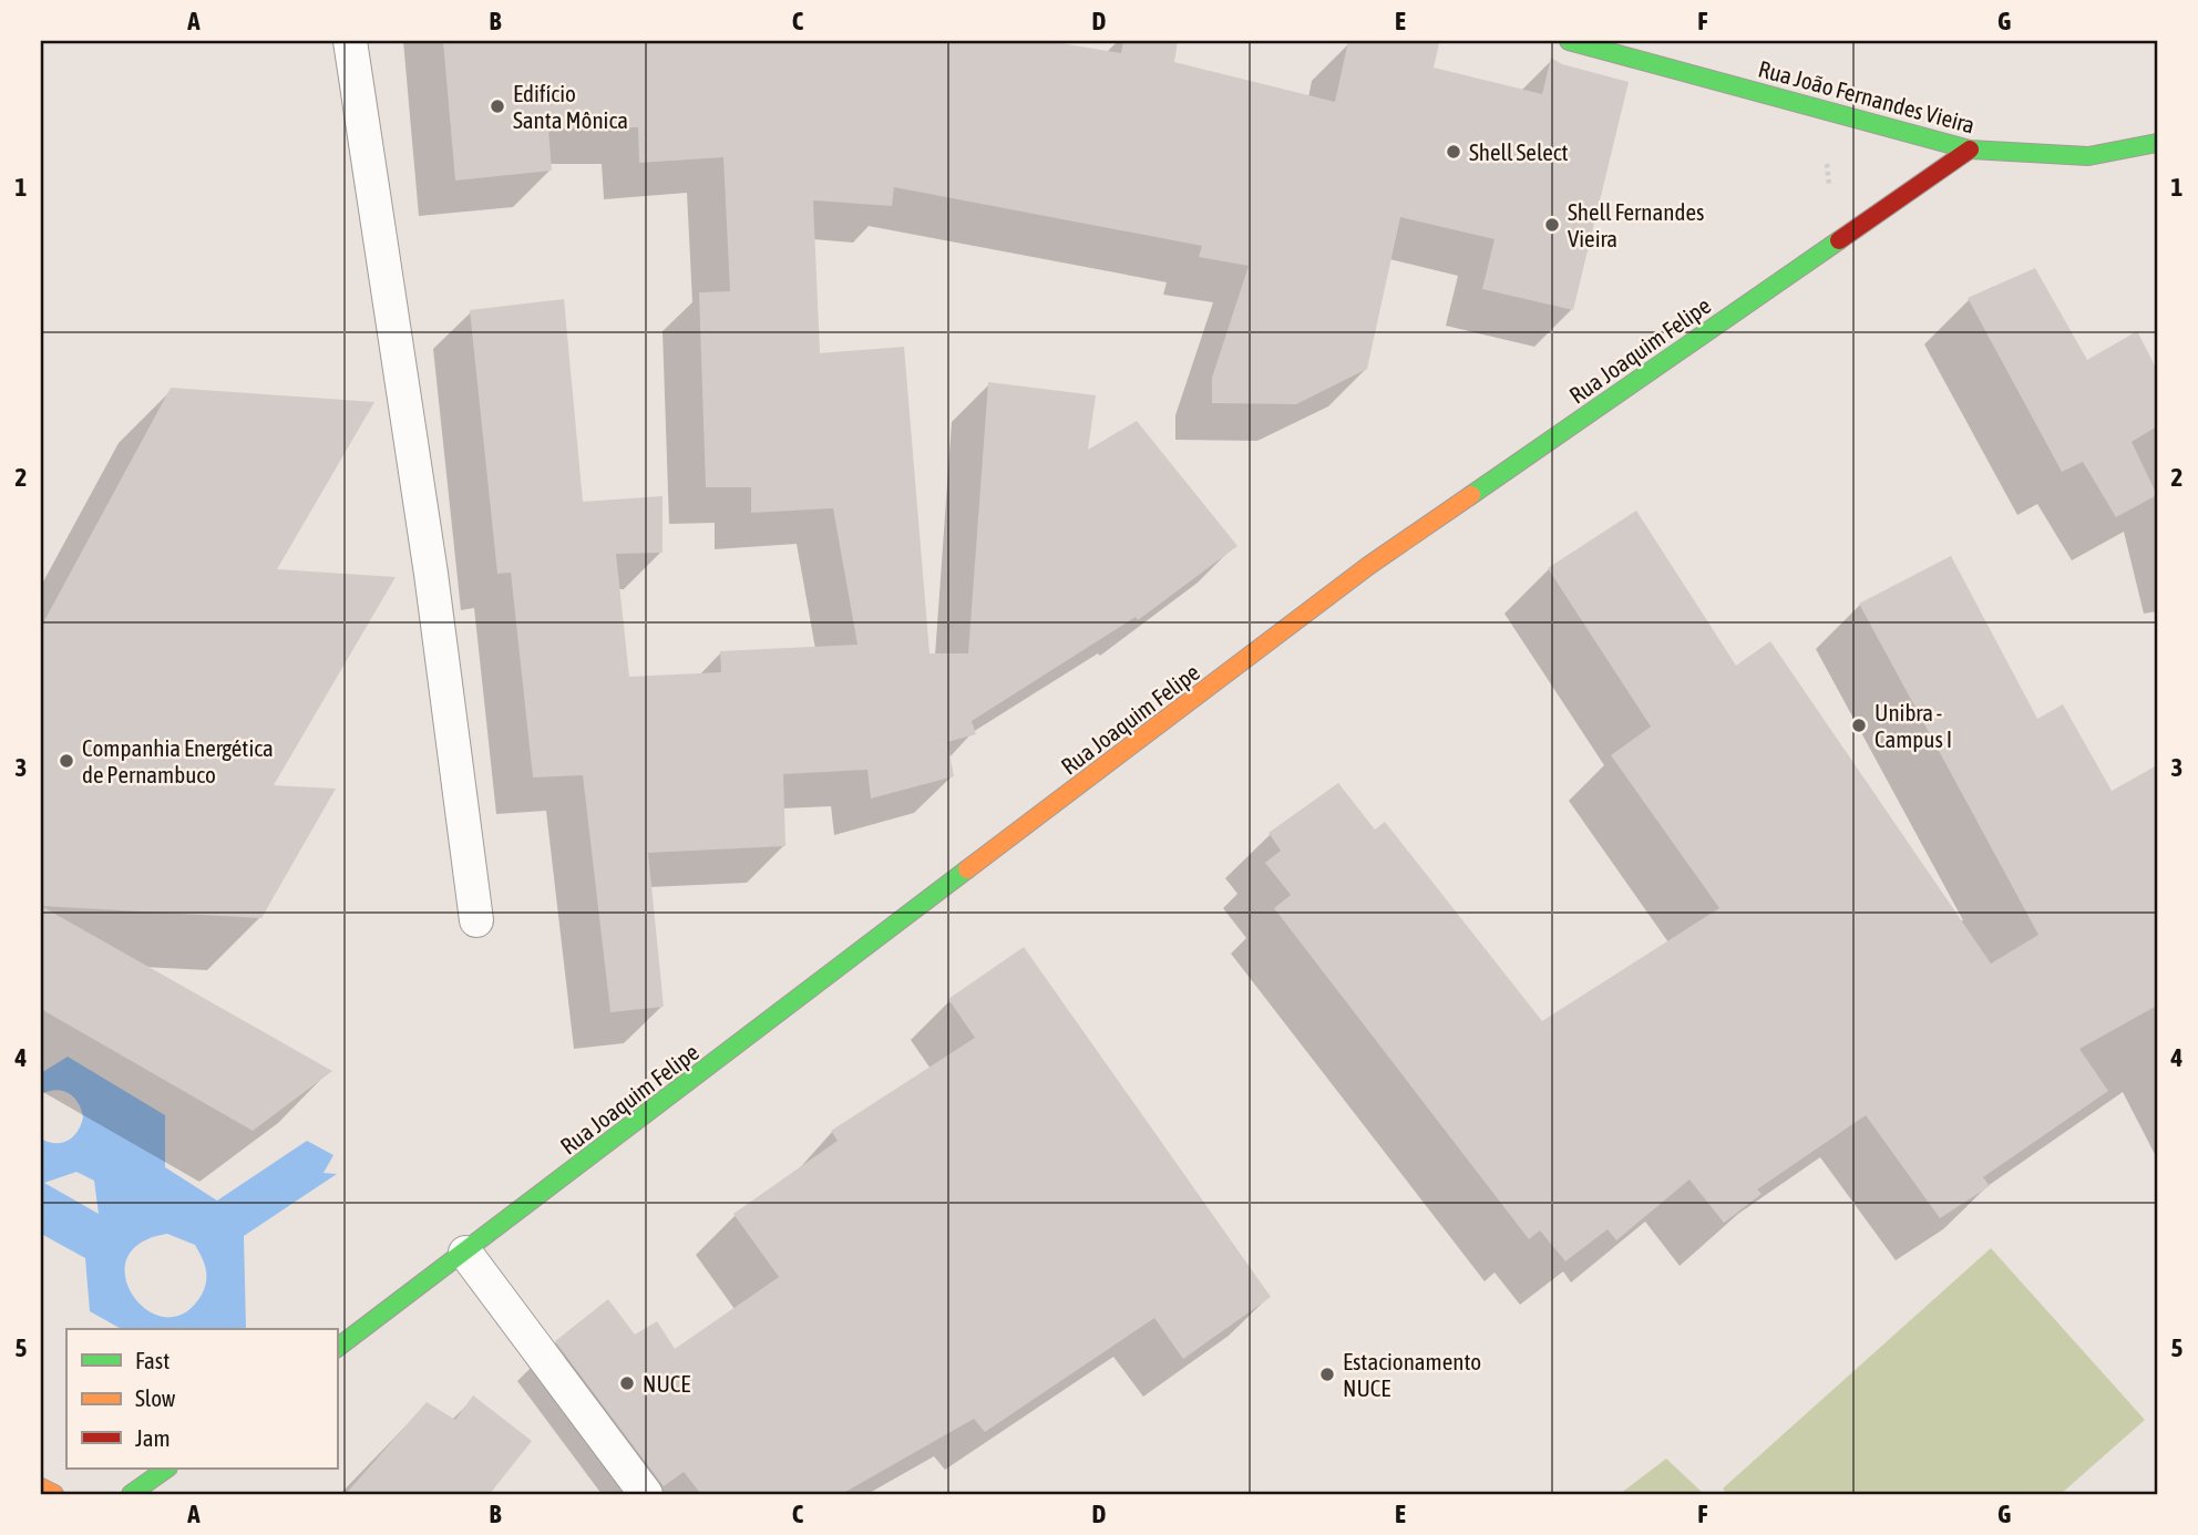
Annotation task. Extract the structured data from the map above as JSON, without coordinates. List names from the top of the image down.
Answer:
{
  "streets": {
    "main road": ["Rua João Fernandes Vieira", "Rua Joaquim Felipe"]
  },
  "crossings": [
    ["Rua João Fernandes Vieira", "Rua Joaquim Felipe"]
  ],
  "places": [
    "Edifício Santa Mônica",
    "Shell Select",
    "Shell Fernandes Vieira",
    "Unibra - Campus I",
    "Companhia Energética de Pernambuco",
    "Estacionamento NUCE",
    "NUCE"
  ],
  "legend": ["Fast", "Slow", "Jam"],
  "grid": {
    "columns": [
      "A",
      "B",
      "C",
      "D",
      "E",
      "F",
      "G"
    ],
    "rows": [
      "1",
      "2",
      "3",
      "4",
      "5"
    ]
  }
}
